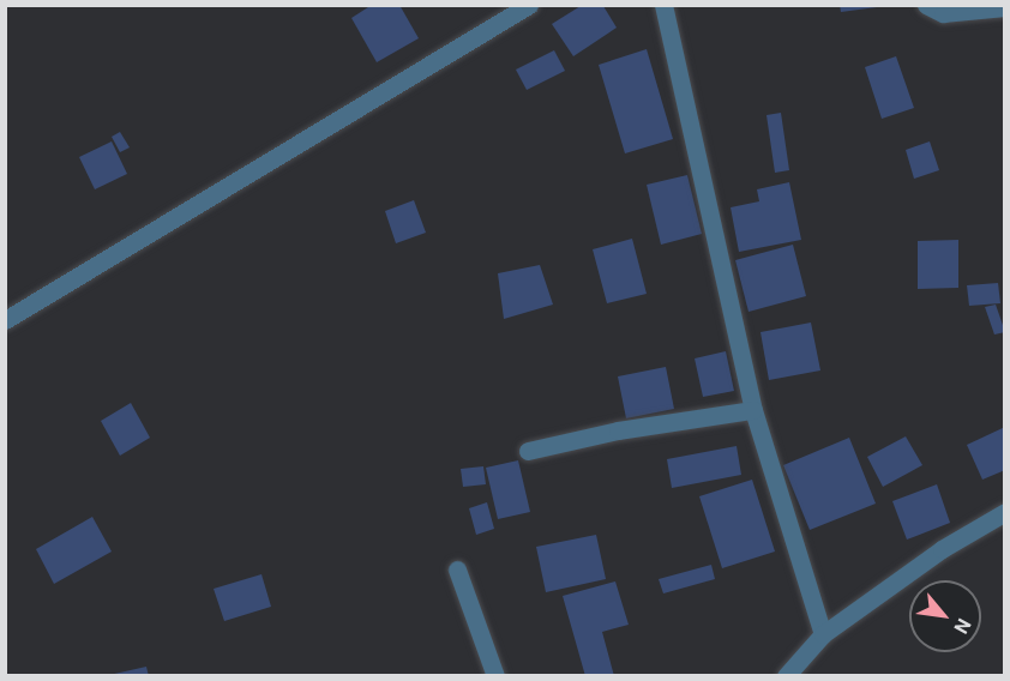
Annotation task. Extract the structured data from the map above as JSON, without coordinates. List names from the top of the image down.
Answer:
{
  "north": "bottom right"
}
